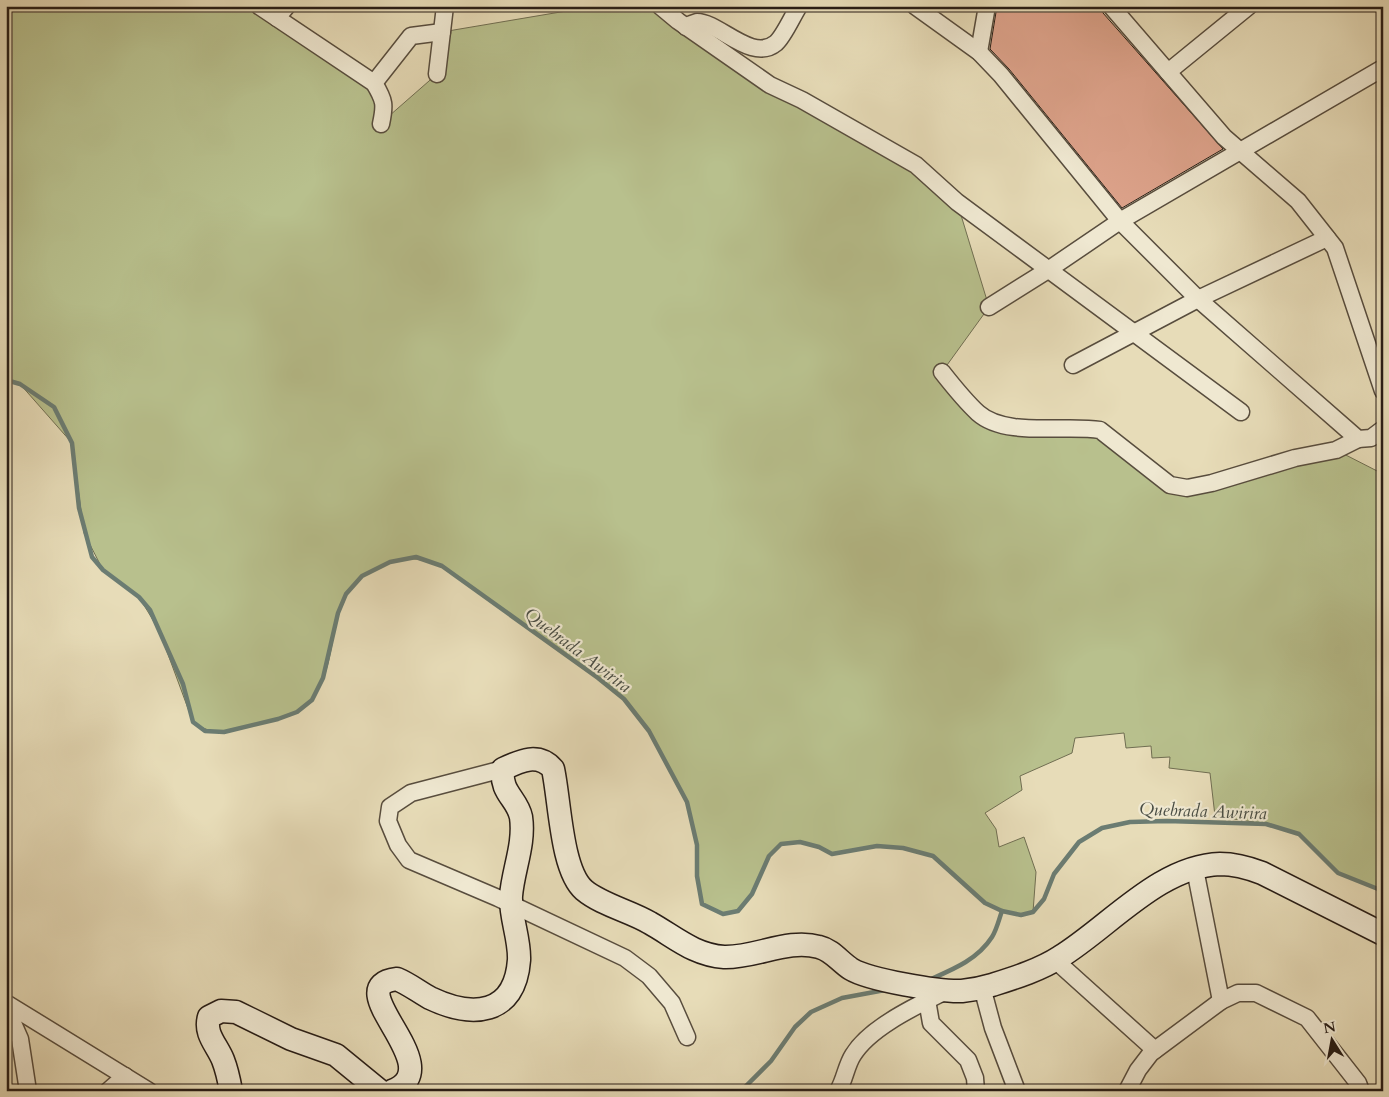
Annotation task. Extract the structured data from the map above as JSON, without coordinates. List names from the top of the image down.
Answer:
{
  "water": ["Quebrada Awirira"],
  "north": "top"
}
